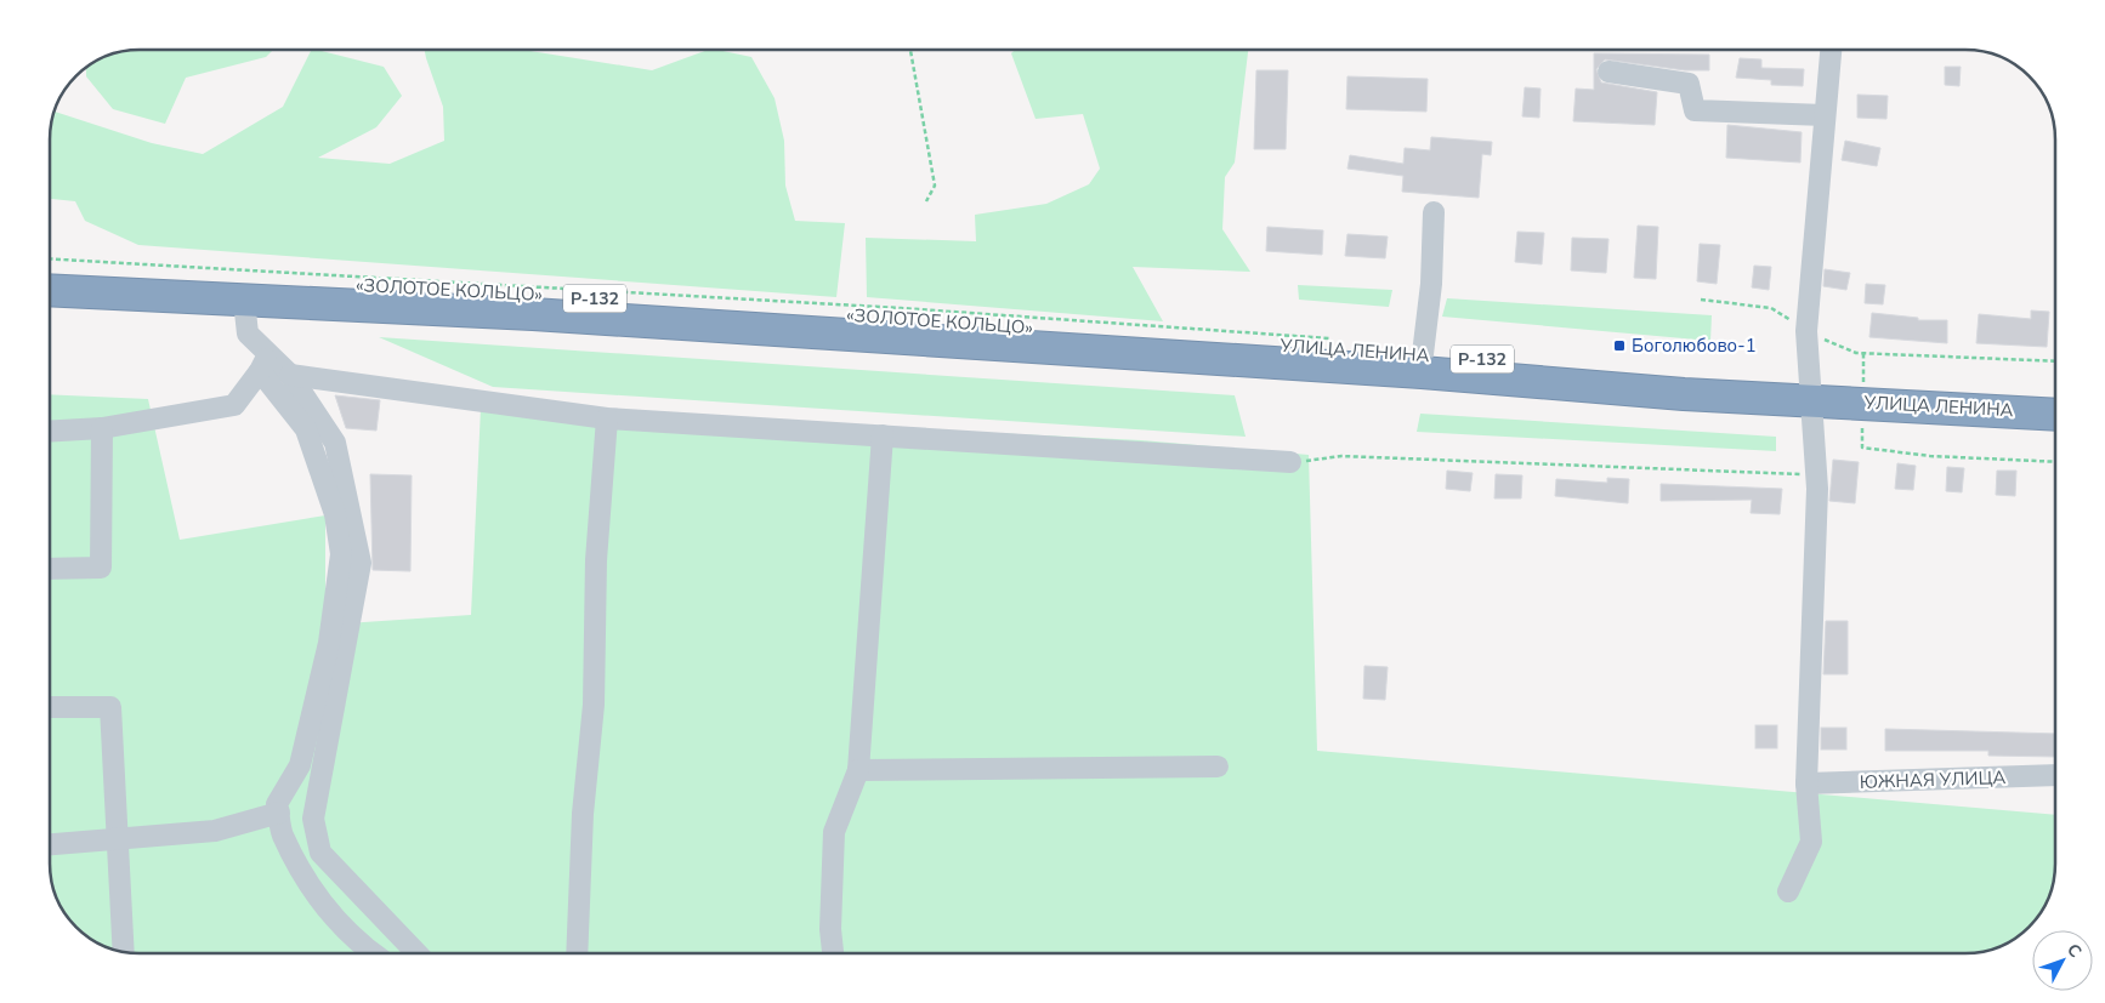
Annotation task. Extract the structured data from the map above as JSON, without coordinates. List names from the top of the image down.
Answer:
{
  "streets": {
    "highway": ["«ЗОЛОТОЕ КОЛЬЦО»", "Р-132", "УЛИЦА ЛЕНИНА"],
    "street": ["ЮЖНАЯ УЛИЦА"]
  },
  "crossings": [
    ["«ЗОЛОТОЕ КОЛЬЦО»", "УЛИЦА ЛЕНИНА"]
  ],
  "places": {
    "transit": ["Боголюбово-1"]
  },
  "north": "top right"
}
